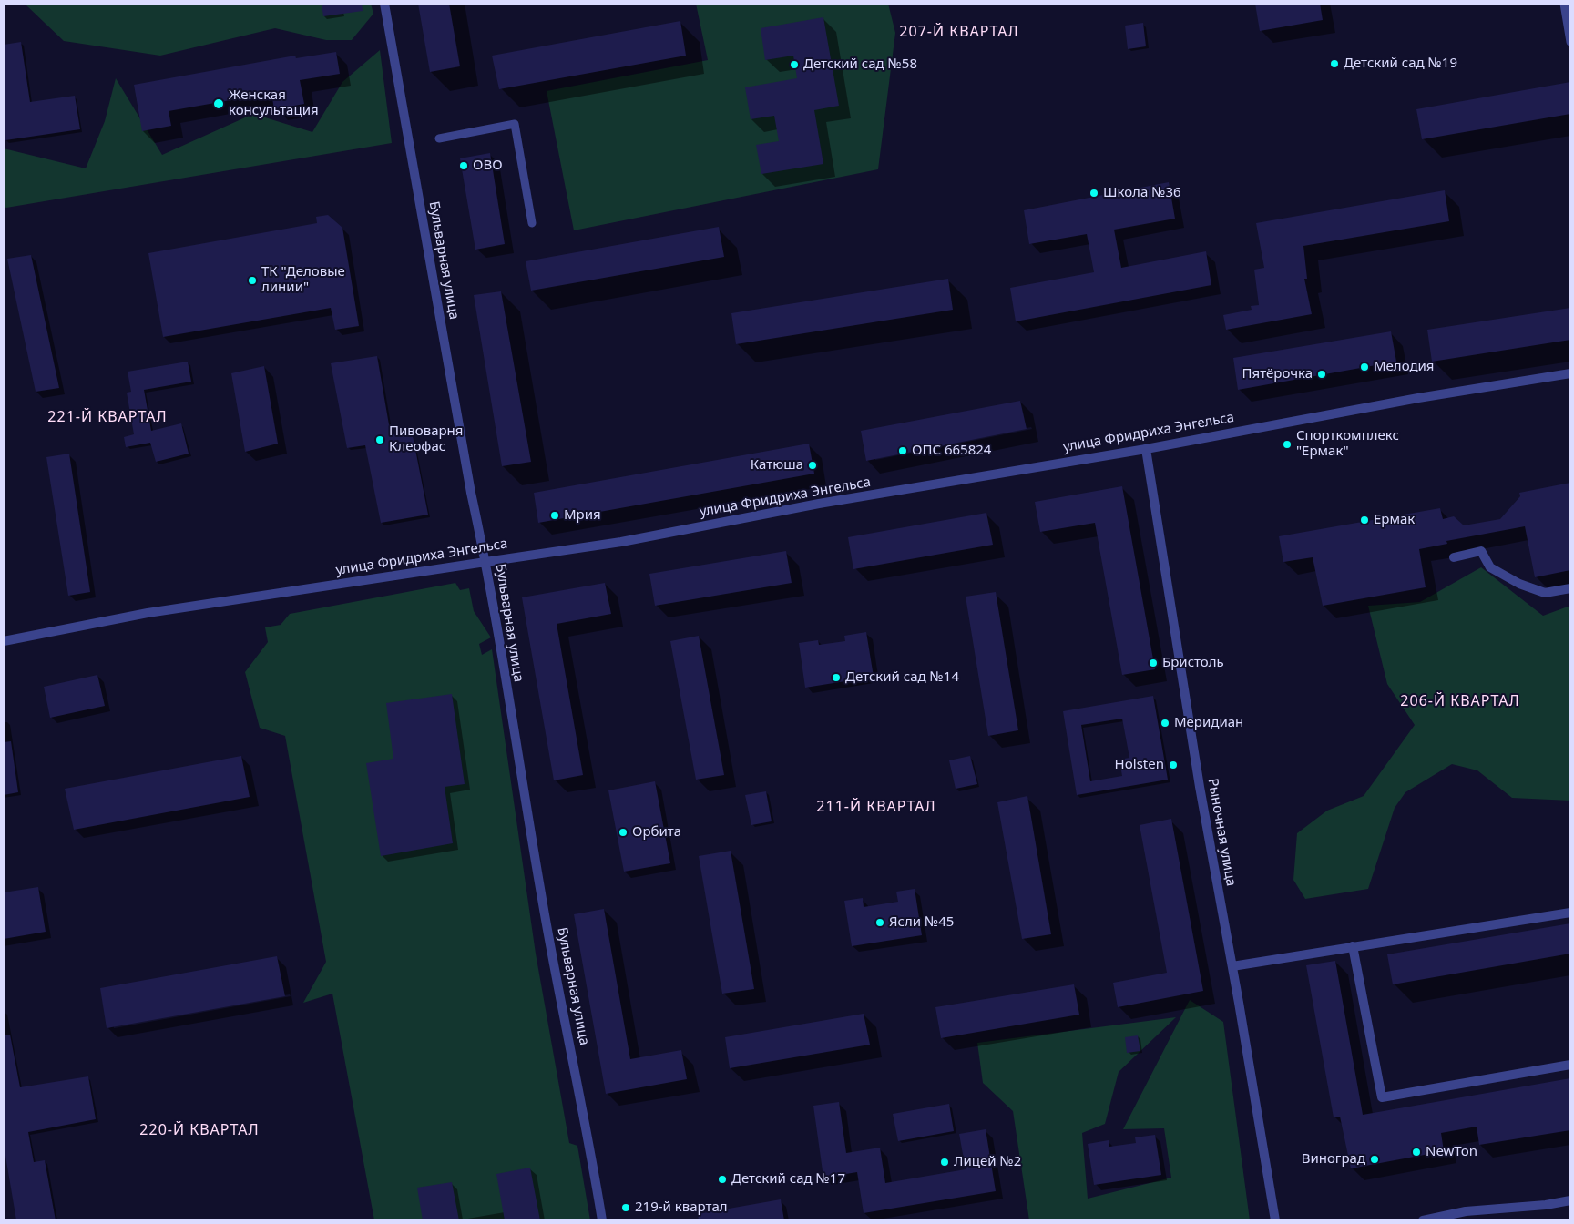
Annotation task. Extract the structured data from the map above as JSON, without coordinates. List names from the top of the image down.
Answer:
{
  "streets": {
    "street": ["Бульварная улица", "улица Фридриха Энгельса", "Рыночная улица"]
  },
  "crossings": [
    ["Бульварная улица", "улица Фридриха Энгельса"],
    ["улица Фридриха Энгельса", "Рыночная улица"]
  ],
  "districts": [
    "207-Й КВАРТАЛ",
    "221-Й КВАРТАЛ",
    "206-Й КВАРТАЛ",
    "211-Й КВАРТАЛ",
    "220-Й КВАРТАЛ"
  ],
  "places": [
    "Детский сад №19",
    "Детский сад №58",
    "Женская консультация",
    "ОВО",
    "Школа №36",
    "ТК \"Деловые линии\"",
    "Мелодия",
    "Пятёрочка",
    "Пивоварня Клеофас",
    "Спорткомплекс \"Ермак\"",
    "ОПС 665824",
    "Катюша",
    "Мрия",
    "Ермак",
    "Бристоль",
    "Детский сад №14",
    "Меридиан",
    "Holsten",
    "Орбита",
    "Ясли №45",
    "NewTon",
    "Виноград",
    "Лицей №2",
    "Детский сад №17",
    "219-й квартал"
  ]
}
